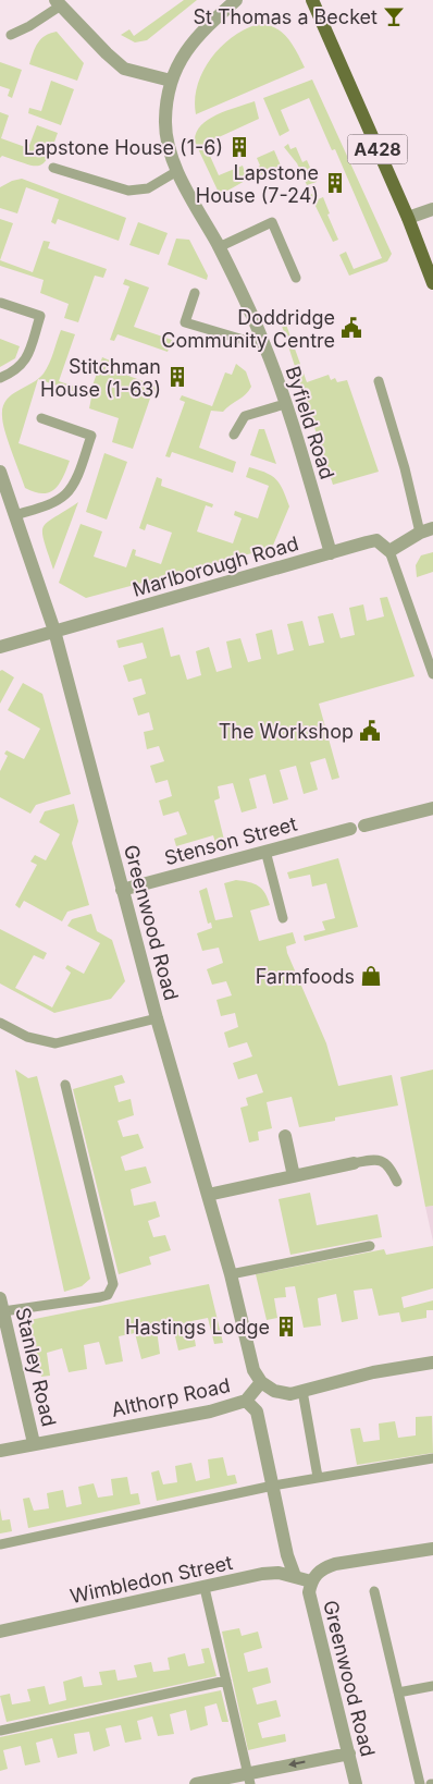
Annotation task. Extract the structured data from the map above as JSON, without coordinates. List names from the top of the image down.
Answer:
{
  "streets": {
    "main road": ["A428"],
    "street": [
      "Byfield Road",
      "Marlborough Road",
      "Stenson Street",
      "Greenwood Road",
      "Stanley Road",
      "Althorp Road",
      "Wimbledon Street"
    ]
  },
  "crossings": [
    ["Byfield Road", "Marlborough Road"],
    ["Marlborough Road", "Greenwood Road"],
    ["Stenson Street", "Greenwood Road"],
    ["Greenwood Road", "Althorp Road"],
    ["Greenwood Road", "Wimbledon Street"],
    ["Stanley Road", "Althorp Road"]
  ],
  "places": {
    "bar": ["St Thomas a Becket"],
    "building": [
      "Lapstone House (1-6)",
      "Lapstone House (7-24)",
      "Stitchman House (1-63)",
      "Hastings Lodge"
    ],
    "public building": ["Doddridge Community Centre", "The Workshop"],
    "shop": ["Farmfoods"]
  }
}
